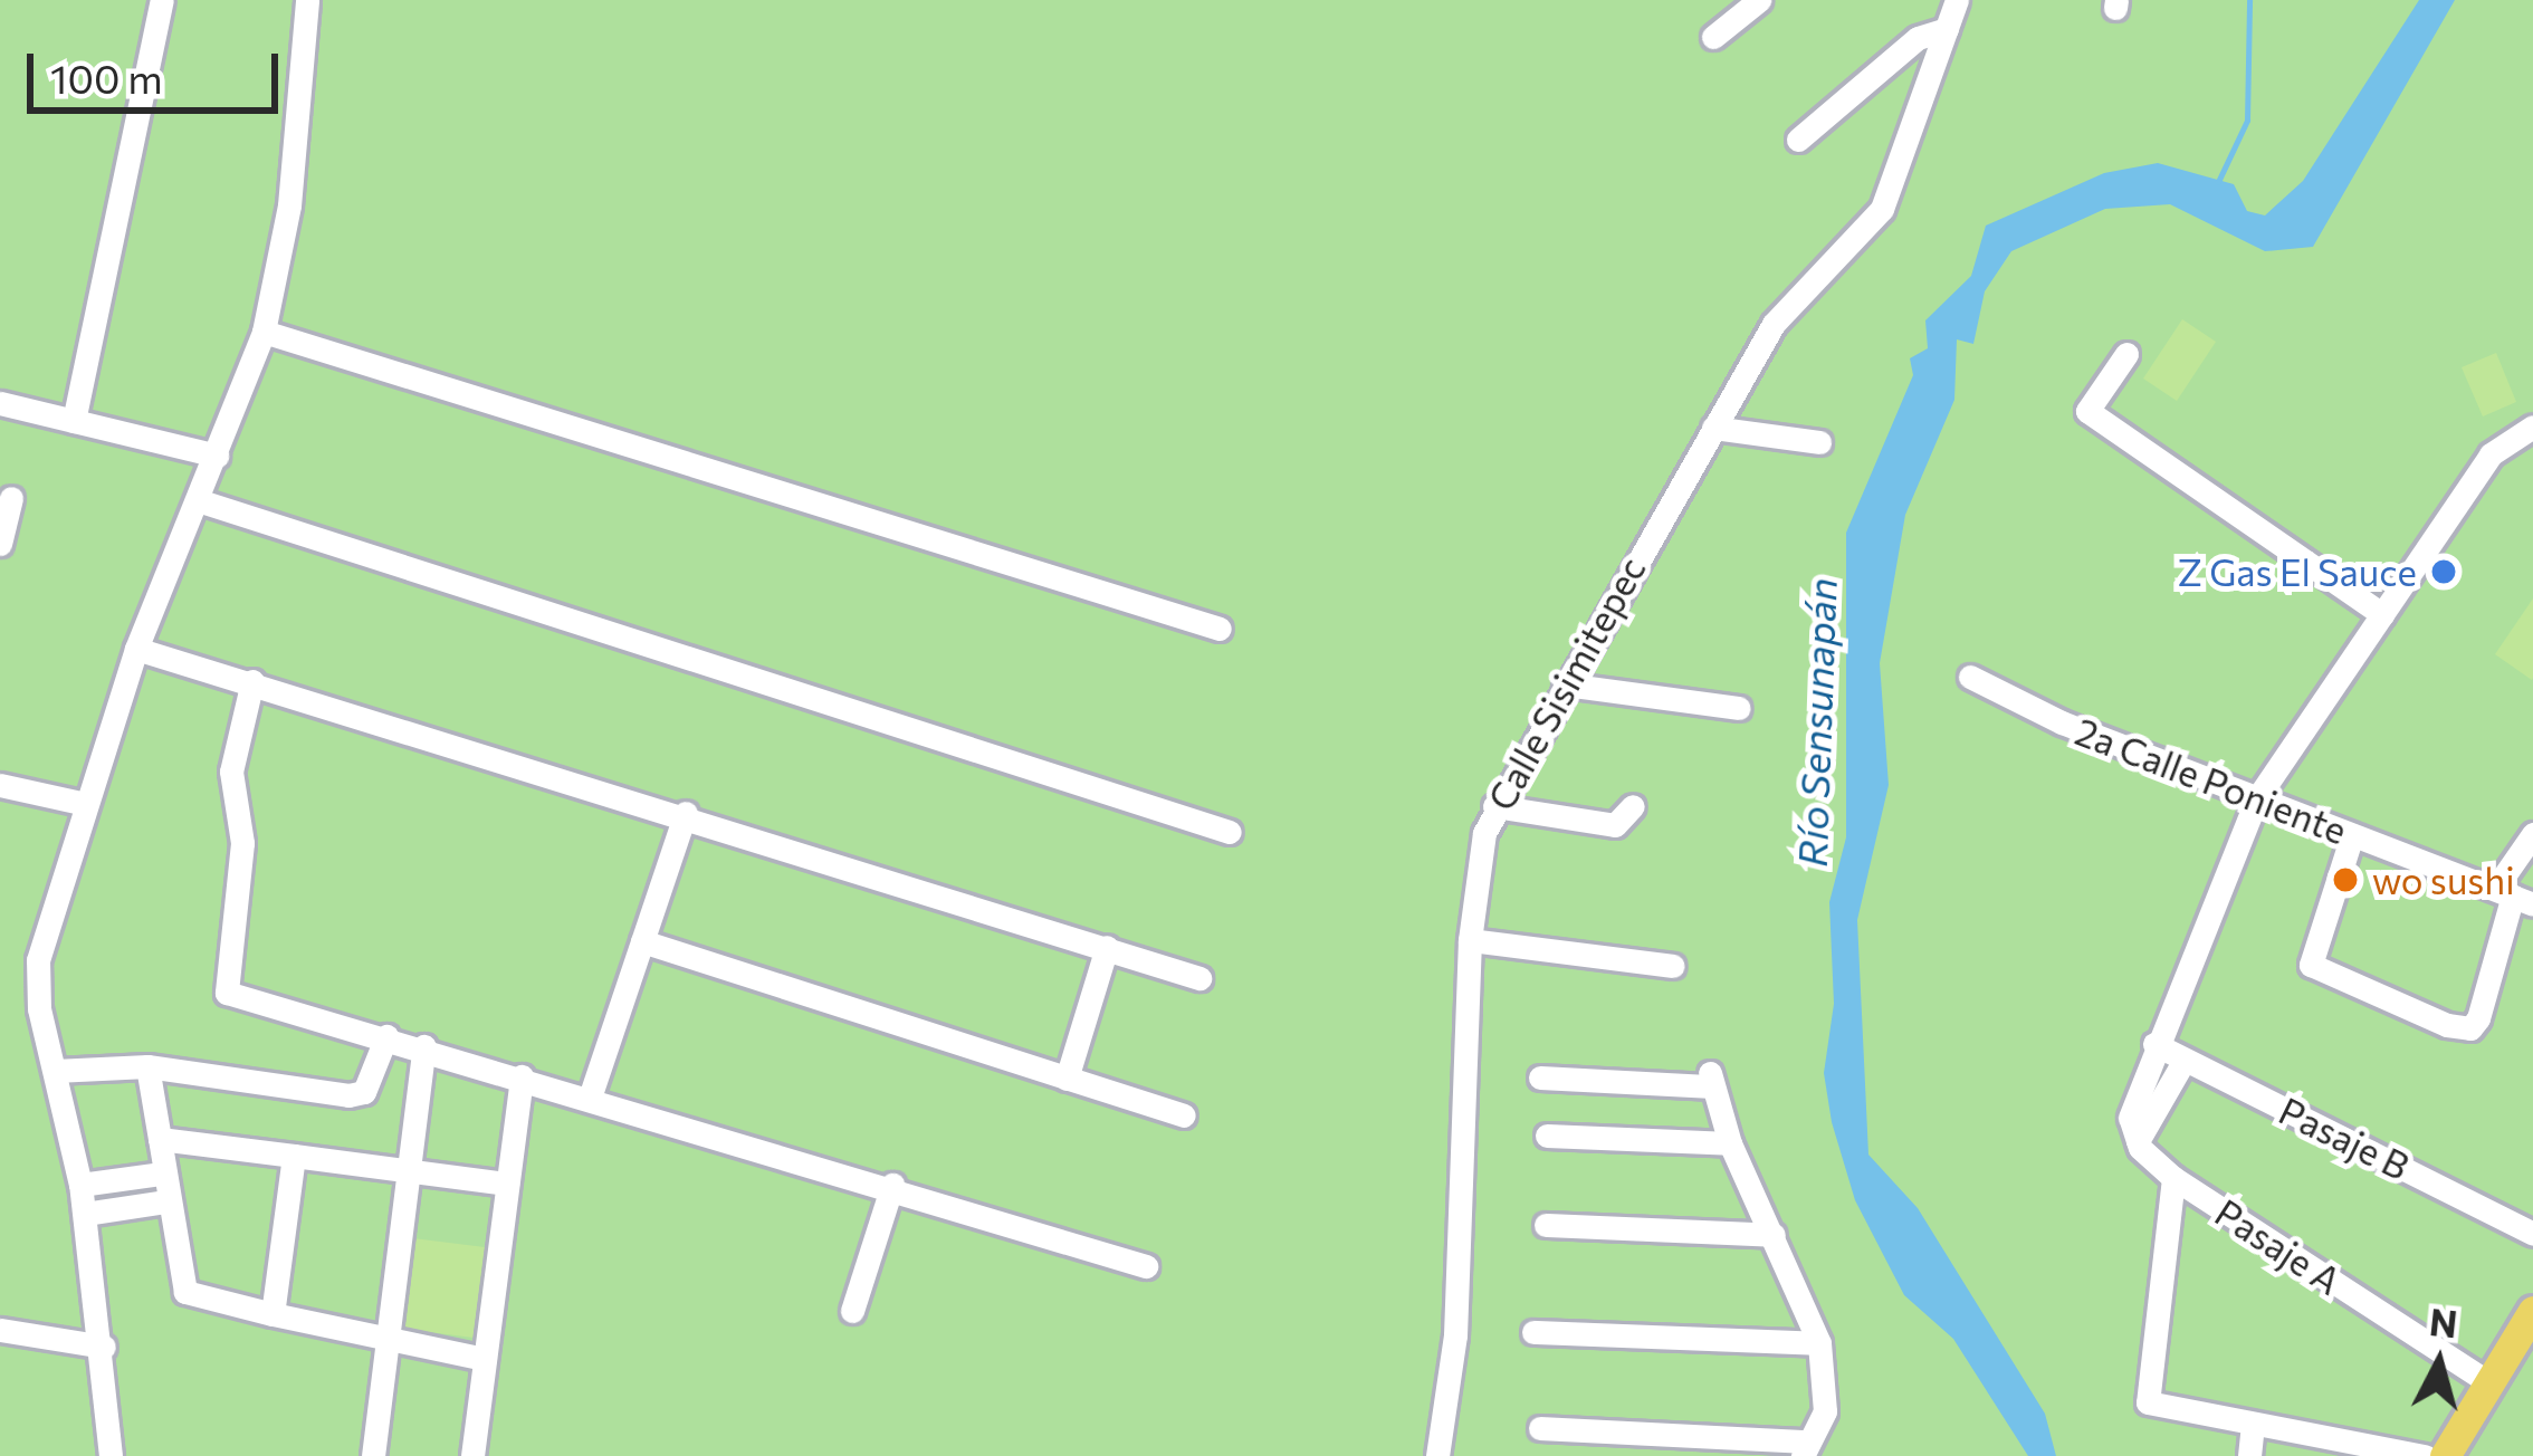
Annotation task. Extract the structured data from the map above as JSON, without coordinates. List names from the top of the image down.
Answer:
{
  "streets": {
    "street": [
      "Calle Sisimitepec",
      "2a Calle Poniente",
      "Pasaje B",
      "Pasaje A"
    ]
  },
  "water": ["Río Sensunapán"],
  "places": ["Z Gas El Sauce", "wo sushi"],
  "scale_bar": "100 m",
  "north": "top"
}
